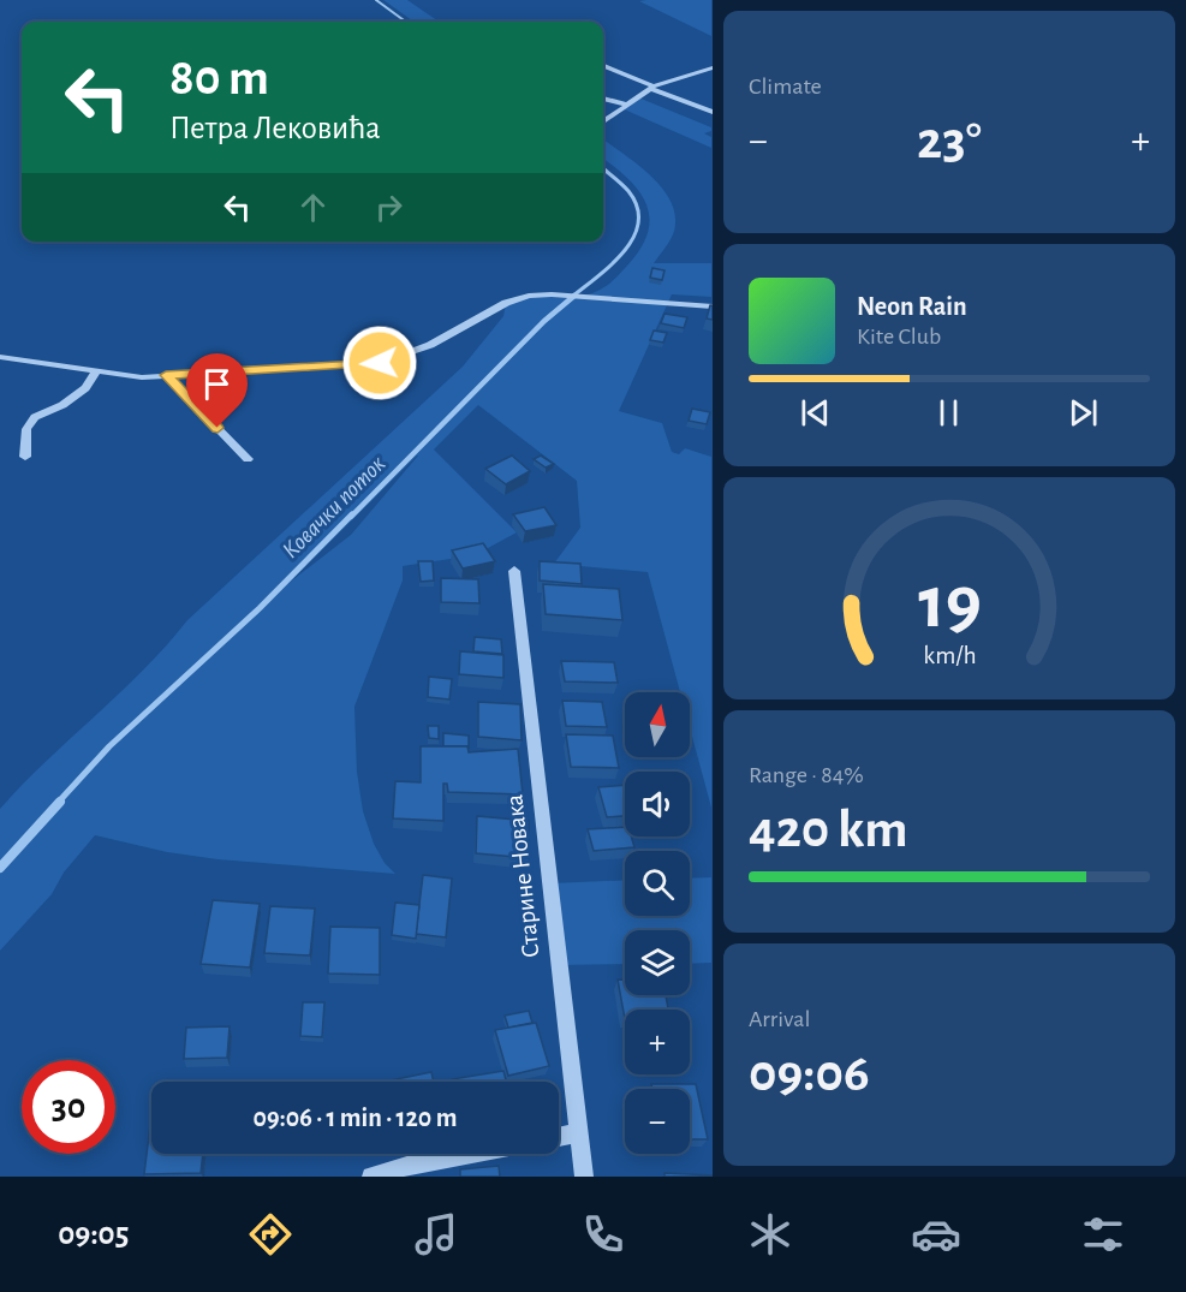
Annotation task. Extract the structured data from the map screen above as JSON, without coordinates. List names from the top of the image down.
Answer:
{
  "streets": {
    "street": ["Старине Новака"]
  },
  "water": ["Ковачки поток"],
  "north": "top",
  "page": {
    "tile": [
      "Climate",
      ["Range · 84%", "420 km"],
      ["Arrival", "09:06"]
    ],
    "turn": ["80 m", "Петра Лековића"],
    "heat": ["−", "23°", "+"],
    "song": ["Neon Rain", "Kite Club"],
    "map_buttons": ["+", "−"],
    "limit": "30",
    "trip": "09:06 · 1 min · 120 m",
    "tabs": "09:05",
    "gauge": ["19", "km/h"]
  }
}
